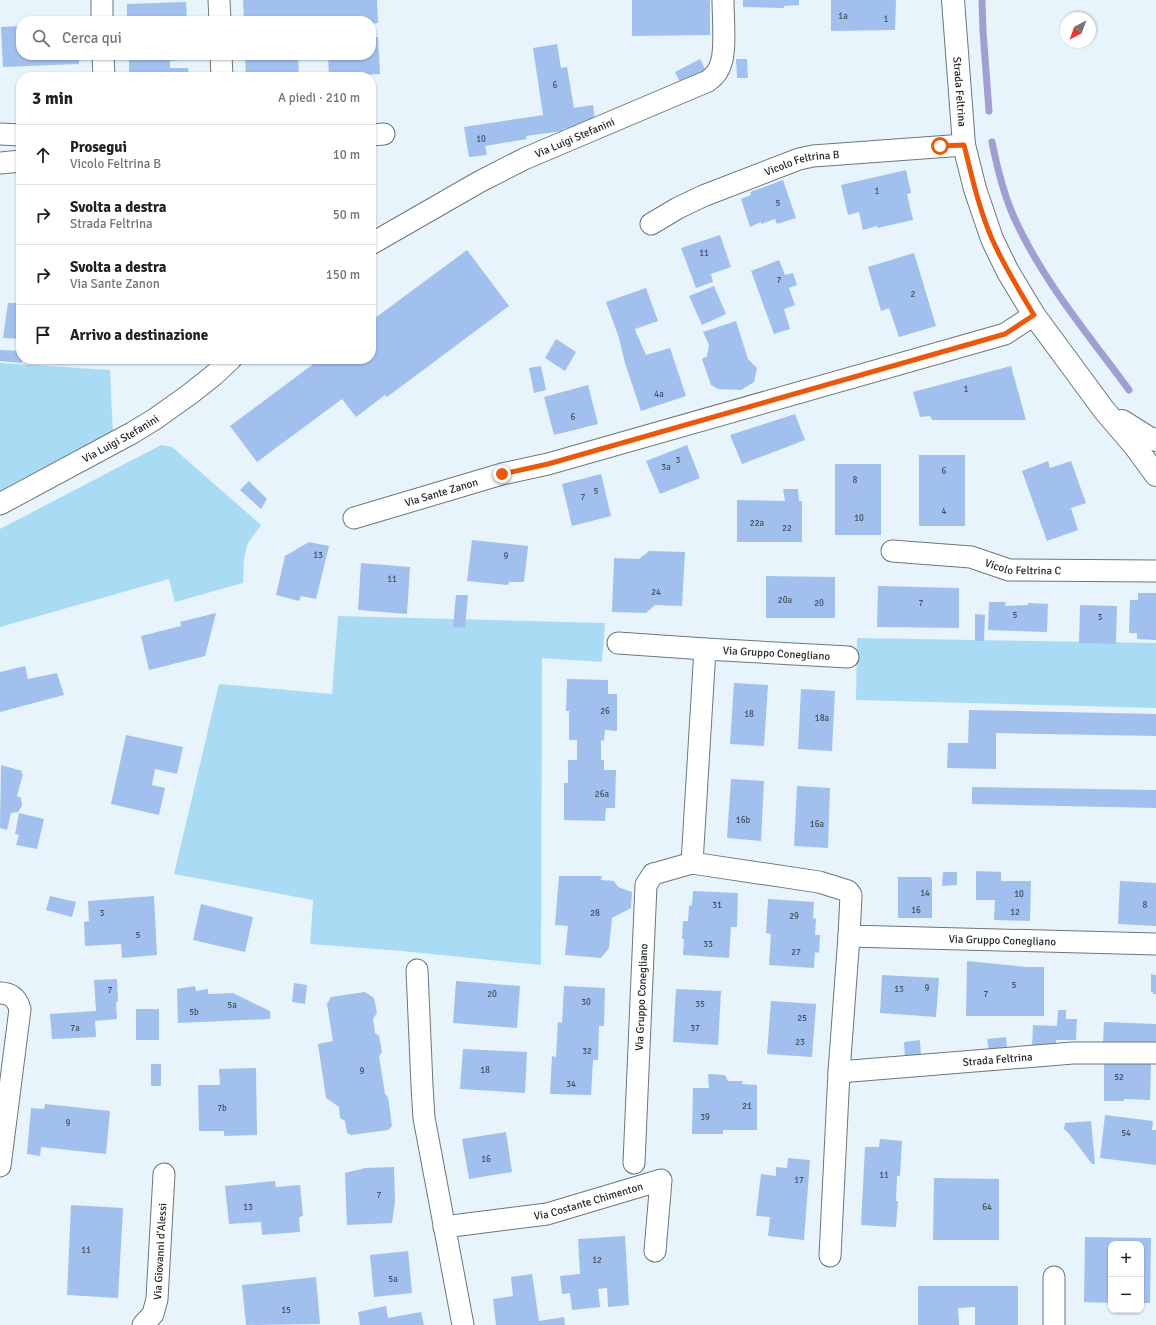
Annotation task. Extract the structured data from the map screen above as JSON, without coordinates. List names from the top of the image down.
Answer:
{
  "streets": {
    "main road": ["Strada Feltrina"],
    "street": [
      "Via Luigi Stefanini",
      "Vicolo Feltrina B",
      "Via Sante Zanon",
      "Vicolo Feltrina C",
      "Via Gruppo Conegliano",
      "Via Costante Chimenton",
      "Via Giovanni d'Alessi"
    ]
  },
  "crossings": [
    ["Strada Feltrina", "Vicolo Feltrina B"],
    ["Strada Feltrina", "Via Sante Zanon"],
    ["Strada Feltrina", "Via Gruppo Conegliano"]
  ],
  "house_numbers": [
    "1a",
    "1",
    "6",
    "10",
    "1",
    "5",
    "11",
    "7",
    "2",
    "1",
    "4a",
    "6",
    "3",
    "3a",
    "6",
    "8",
    "5",
    "7",
    "4",
    "10",
    "22a",
    "22",
    "13",
    "9",
    "11",
    "24",
    "20a",
    "20",
    "7",
    "5",
    "3",
    "26",
    "18",
    "18a",
    "26a",
    "16b",
    "16a",
    "14",
    "10",
    "31",
    "8",
    "16",
    "12",
    "3",
    "28",
    "29",
    "5",
    "33",
    "27",
    "5",
    "9",
    "13",
    "7",
    "20",
    "7",
    "30",
    "35",
    "5a",
    "5b",
    "25",
    "7a",
    "37",
    "23",
    "32",
    "18",
    "9",
    "52",
    "34",
    "21",
    "7b",
    "39",
    "9",
    "54",
    "16",
    "11",
    "17",
    "7",
    "13",
    "64",
    "11",
    "12",
    "5a",
    "15"
  ],
  "north": "bottom left",
  "page": {
    "search": "Cerca qui",
    "heading": ["3 min", "A piedi · 210 m"],
    "list": [
      ["Prosegui", "Vicolo Feltrina B", "10 m"],
      ["Svolta a destra", "Strada Feltrina", "50 m"],
      ["Svolta a destra", "Via Sante Zanon", "150 m"],
      "Arrivo a destinazione"
    ],
    "map_buttons": ["+", "−"]
  }
}
